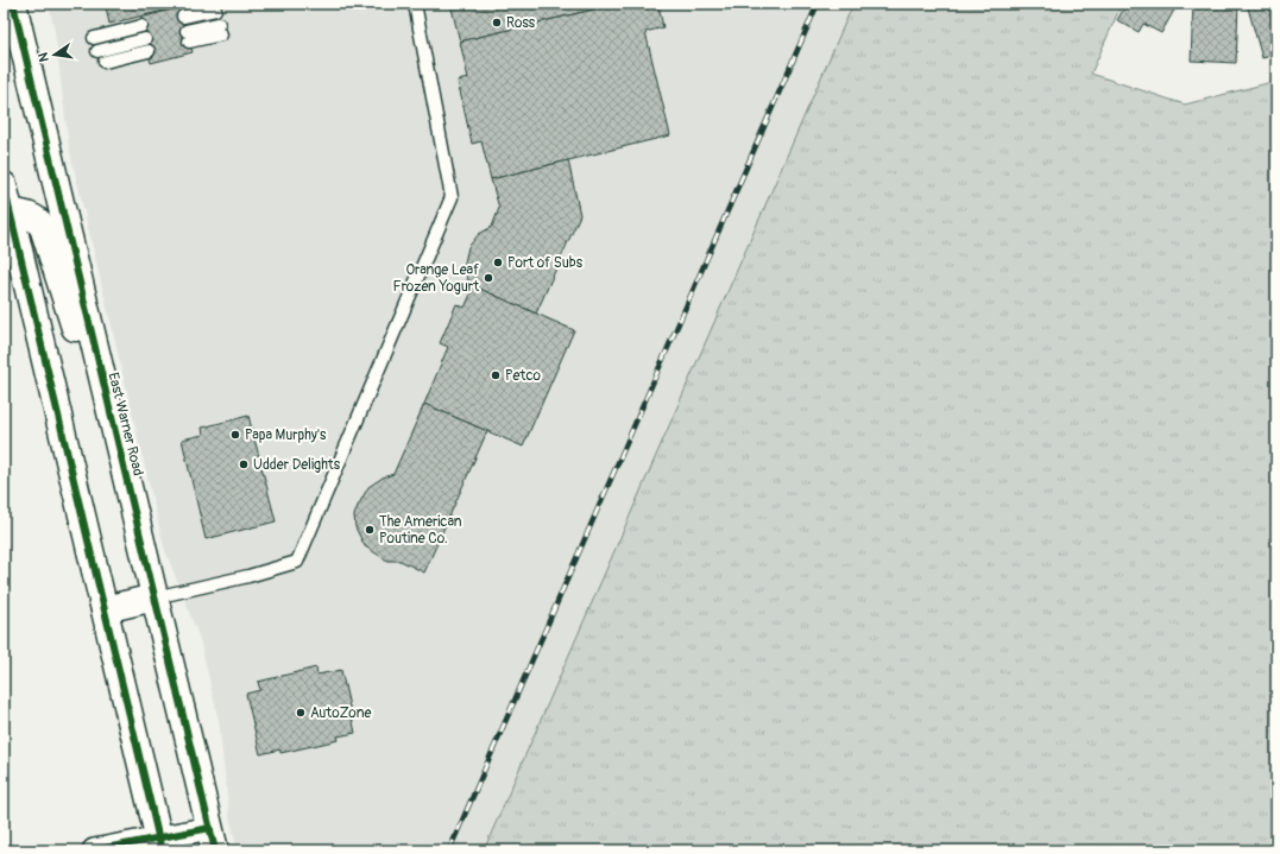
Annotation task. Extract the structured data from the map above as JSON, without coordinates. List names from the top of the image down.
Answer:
{
  "streets": {
    "main road": ["East Warner Road"]
  },
  "places": [
    "Ross",
    "Port of Subs",
    "Orange Leaf Frozen Yogurt",
    "Petco",
    "Papa Murphy's",
    "Udder Delights",
    "The American Poutine Co.",
    "AutoZone"
  ],
  "north": "left"
}
